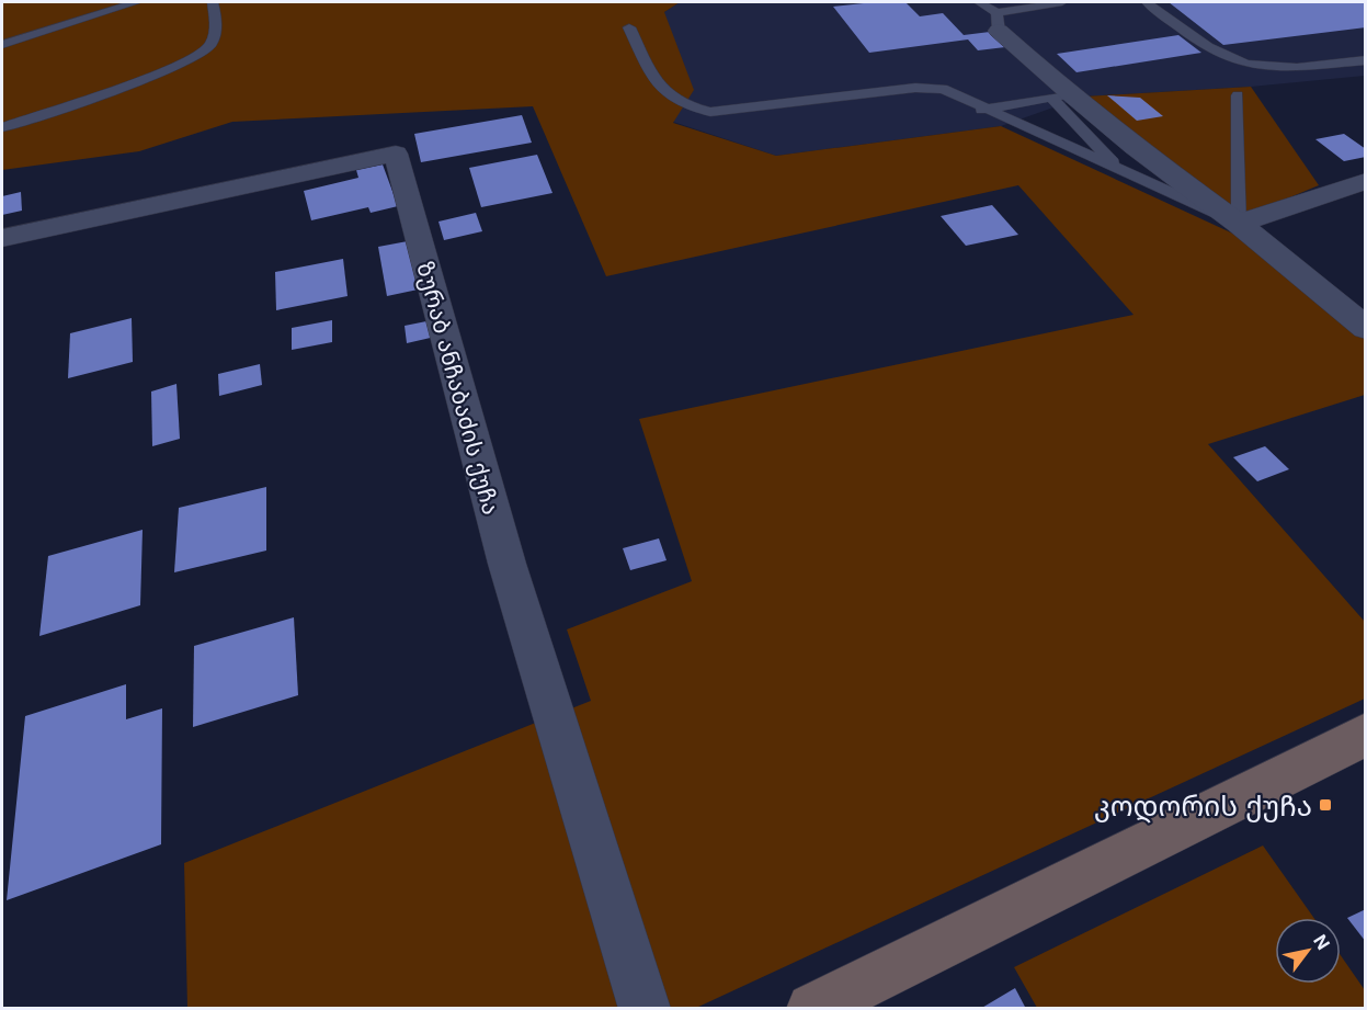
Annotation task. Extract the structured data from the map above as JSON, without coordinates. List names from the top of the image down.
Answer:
{
  "streets": {
    "street": ["ზურაბ ანჩაბაძის ქუჩა"]
  },
  "places": {
    "transit": ["კოდორის ქუჩა"]
  },
  "north": "top right"
}
